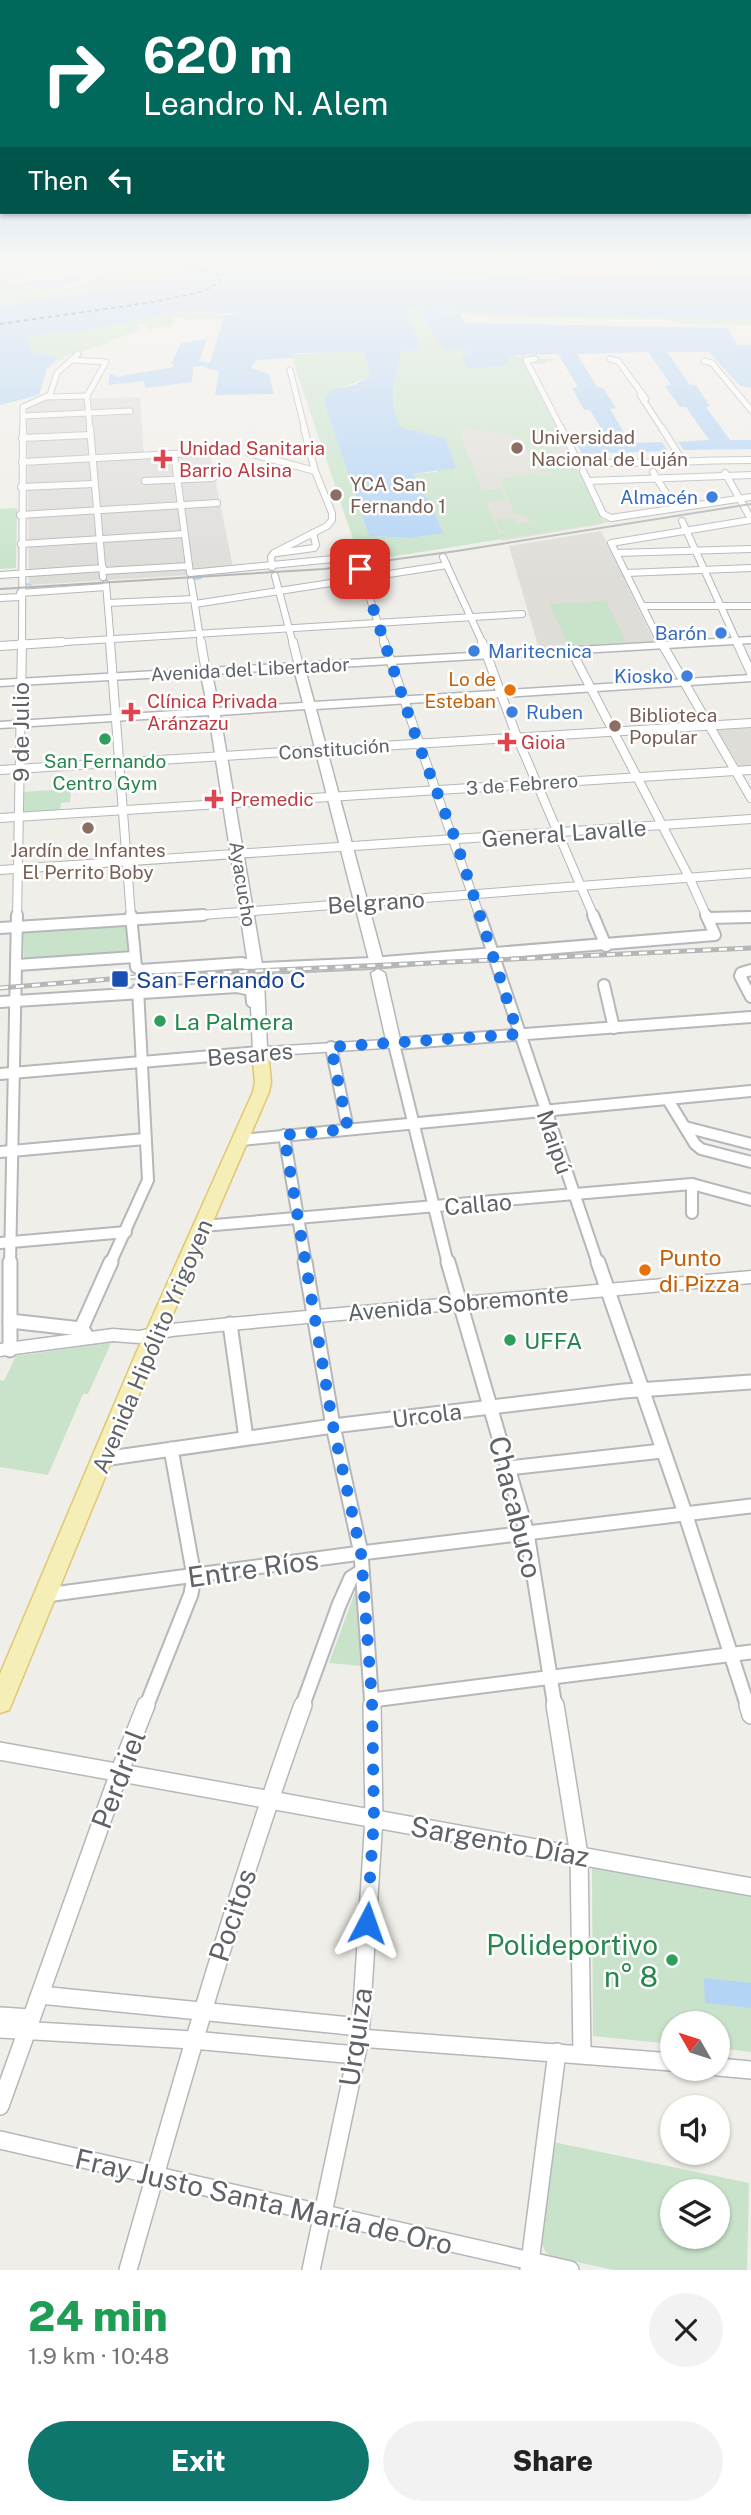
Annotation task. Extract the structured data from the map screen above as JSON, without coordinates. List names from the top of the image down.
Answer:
{
  "streets": {
    "main road": [
      "Avenida del Libertador",
      "Ayacucho",
      "Besares",
      "Avenida Sobremonte",
      "Avenida Hipólito Yrigoyen",
      "Chacabuco"
    ],
    "street": [
      "9 de Julio",
      "Constitución",
      "3 de Febrero",
      "General Lavalle",
      "Belgrano",
      "Maipú",
      "Callao",
      "Urcola",
      "Entre Ríos",
      "Perdriel",
      "Sargento Díaz",
      "Pocitos",
      "Urquiza",
      "Fray Justo Santa María de Oro"
    ]
  },
  "crossings": [
    ["Avenida del Libertador", "9 de Julio"],
    ["Avenida del Libertador", "Ayacucho"],
    ["Avenida del Libertador", "Maipú"],
    ["Avenida del Libertador", "Chacabuco"],
    ["9 de Julio", "Constitución"],
    ["9 de Julio", "3 de Febrero"],
    ["9 de Julio", "General Lavalle"],
    ["9 de Julio", "Belgrano"],
    ["9 de Julio", "Besares"],
    ["9 de Julio", "Avenida Sobremonte"],
    ["Constitución", "Ayacucho"],
    ["Constitución", "Maipú"],
    ["Constitución", "Chacabuco"],
    ["3 de Febrero", "Ayacucho"],
    ["3 de Febrero", "Maipú"],
    ["3 de Febrero", "Chacabuco"],
    ["General Lavalle", "Ayacucho"],
    ["General Lavalle", "Maipú"],
    ["General Lavalle", "Chacabuco"],
    ["Ayacucho", "Belgrano"],
    ["Ayacucho", "Avenida Hipólito Yrigoyen"],
    ["Belgrano", "Maipú"],
    ["Belgrano", "Chacabuco"],
    ["Besares", "Maipú"],
    ["Besares", "Avenida Hipólito Yrigoyen"],
    ["Besares", "Chacabuco"],
    ["Maipú", "Callao"],
    ["Maipú", "Avenida Sobremonte"],
    ["Maipú", "Urcola"],
    ["Maipú", "Entre Ríos"],
    ["Callao", "Avenida Hipólito Yrigoyen"],
    ["Callao", "Chacabuco"],
    ["Callao", "Urquiza"],
    ["Avenida Sobremonte", "Avenida Hipólito Yrigoyen"],
    ["Avenida Sobremonte", "Chacabuco"],
    ["Avenida Sobremonte", "Urquiza"],
    ["Avenida Hipólito Yrigoyen", "Urcola"],
    ["Avenida Hipólito Yrigoyen", "Entre Ríos"],
    ["Urcola", "Chacabuco"],
    ["Urcola", "Perdriel"],
    ["Urcola", "Urquiza"],
    ["Chacabuco", "Entre Ríos"],
    ["Chacabuco", "Sargento Díaz"],
    ["Entre Ríos", "Perdriel"],
    ["Entre Ríos", "Urquiza"],
    ["Perdriel", "Sargento Díaz"],
    ["Sargento Díaz", "Pocitos"],
    ["Sargento Díaz", "Urquiza"],
    ["Pocitos", "Urquiza"],
    ["Pocitos", "Fray Justo Santa María de Oro"],
    ["Urquiza", "Fray Justo Santa María de Oro"]
  ],
  "places": {
    "other": [
      "Universidad Nacional de Luján",
      "YCA San Fernando 1",
      "Almacén",
      "Barón",
      "Maritecnica",
      "Kiosko",
      "Lo de Esteban",
      "Ruben",
      "Biblioteca Popular",
      "San Fernando Centro Gym",
      "Jardín de Infantes El Perrito Boby",
      "La Palmera",
      "Punto di Pizza",
      "UFFA",
      "Polideportivo n° 8"
    ],
    "health": [
      "Unidad Sanitaria Barrio Alsina",
      "Clínica Privada Aránzazu",
      "Gioia",
      "Premedic"
    ],
    "transit": ["San Fernando C"]
  },
  "north": "top left",
  "page": {
    "turn": ["620 m", "Leandro N. Alem"],
    "then": "Then",
    "heading": ["24 min", "1.9 km · 10:48"],
    "buttons": ["Exit", "Share"]
  }
}
